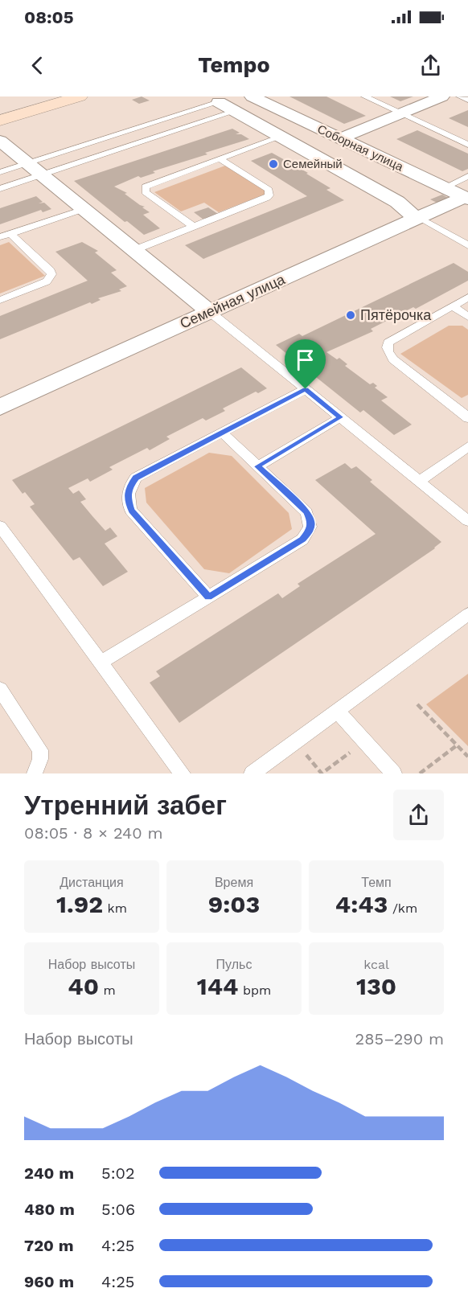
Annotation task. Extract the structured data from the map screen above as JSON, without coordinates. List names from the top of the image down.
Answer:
{
  "streets": {
    "street": ["Соборная улица", "Семейная улица"]
  },
  "crossings": [
    ["Соборная улица", "Семейная улица"]
  ],
  "places": ["Семейный", "Пятёрочка"],
  "page": {
    "status": "08:05",
    "header": "Tempo",
    "heading": ["Утренний забег", "08:05 · 8 × 240 m"],
    "stats": [
      ["Дистанция", "1.92 km"],
      ["Время", "9:03"],
      ["Темп", "4:43 /km"],
      ["Набор высоты", "40 m"],
      ["Пульс", "144 bpm"],
      ["kcal", "130"]
    ],
    "chart": ["Набор высоты", "285–290 m"],
    "list": [
      {
        "name": "240 m",
        "note": "5:02"
      },
      {
        "name": "480 m",
        "note": "5:06"
      },
      {
        "name": "720 m",
        "note": "4:25"
      },
      {
        "name": "960 m",
        "note": "4:25"
      }
    ]
  }
}
